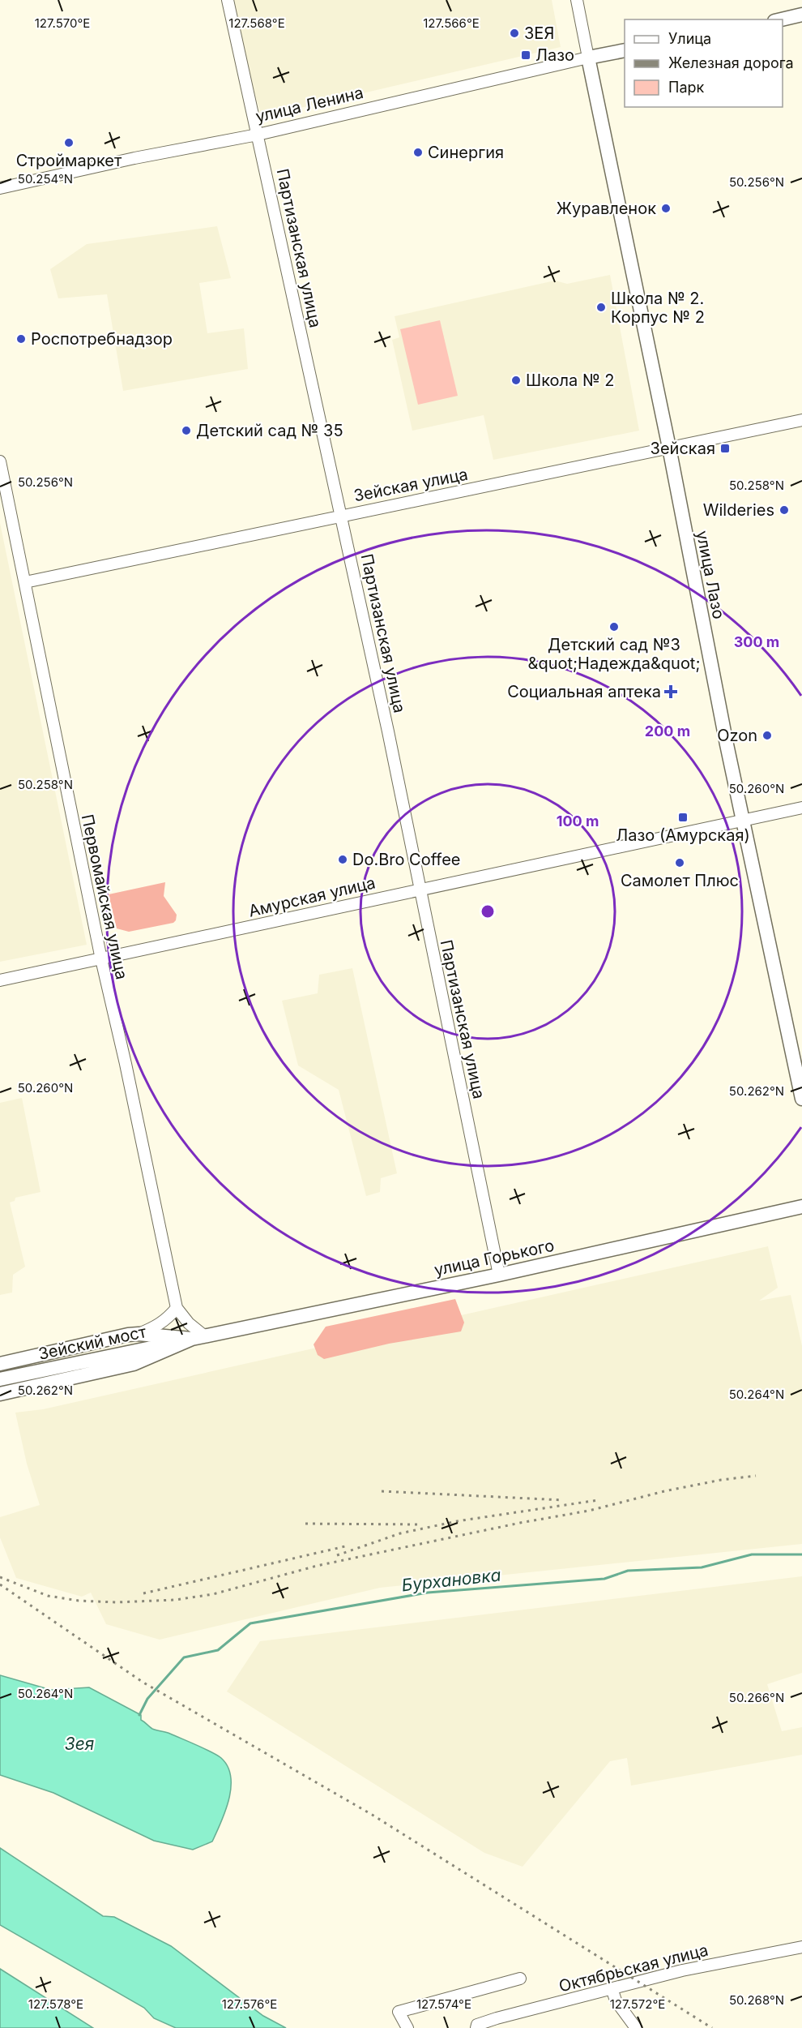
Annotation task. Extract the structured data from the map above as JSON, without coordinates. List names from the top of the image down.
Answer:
{
  "streets": {
    "main road": [
      "улица Ленина",
      "улица Лазо",
      "улица Горького",
      "Зейский мост"
    ],
    "street": [
      "Партизанская улица",
      "Зейская улица",
      "Первомайская улица",
      "Амурская улица",
      "Октябрьская улица"
    ]
  },
  "crossings": [
    ["улица Ленина", "Партизанская улица"],
    ["улица Ленина", "улица Лазо"],
    ["Партизанская улица", "Зейская улица"],
    ["Партизанская улица", "Амурская улица"],
    ["Партизанская улица", "улица Горького"],
    ["Зейская улица", "улица Лазо"],
    ["Зейская улица", "Первомайская улица"],
    ["улица Лазо", "Амурская улица"],
    ["Первомайская улица", "Амурская улица"],
    ["улица Горького", "Зейский мост"]
  ],
  "water": ["Бурхановка", "Зея"],
  "places": {
    "other": [
      "ЗЕЯ",
      "Строймаркет",
      "Синергия",
      "Журавленок",
      "Школа № 2. Корпус № 2",
      "Роспотребнадзор",
      "Школа № 2",
      "Детский сад № 35",
      "Wilderies",
      "Детский сад №3 &quot;Надежда&quot;",
      "Ozon",
      "Do.Bro Coffee",
      "Самолет Плюс"
    ],
    "transit": ["Лазо", "Зейская", "Лазо (Амурская)"],
    "health": ["Социальная аптека"]
  },
  "legend": ["Улица", "Железная дорога", "Парк"],
  "coordinates": [
    "127.570°E",
    "127.568°E",
    "127.566°E",
    "50.254°N",
    "50.256°N",
    "50.258°N",
    "50.260°N",
    "50.262°N",
    "50.264°N",
    "50.266°N",
    "50.268°N",
    "127.578°E",
    "127.576°E",
    "127.574°E",
    "127.572°E"
  ],
  "rings": ["300 m", "200 m", "100 m"]
}
